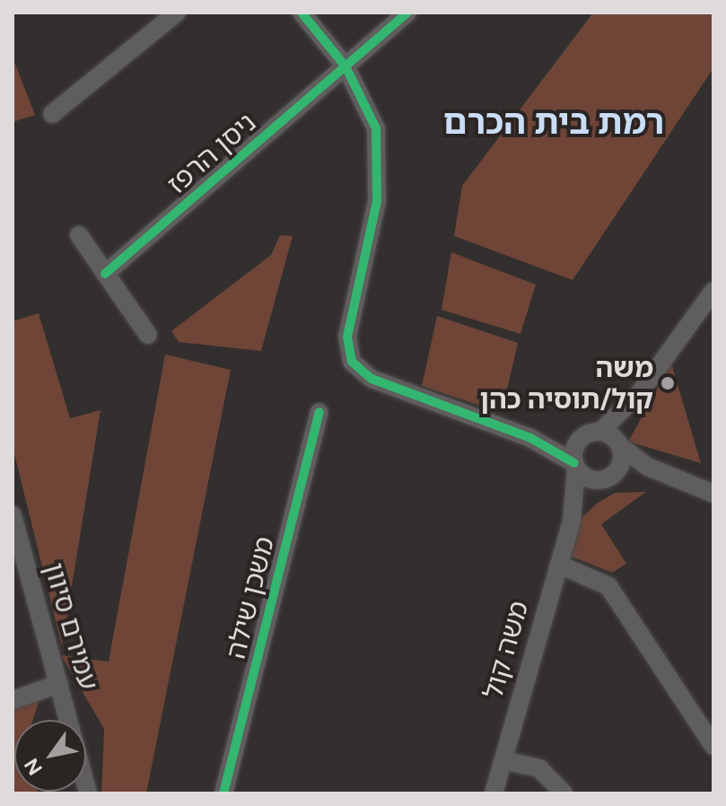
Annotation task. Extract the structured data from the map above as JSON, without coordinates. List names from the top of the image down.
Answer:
{
  "streets": {
    "street": [
      "ניסן הרפז",
      "משכן שילה",
      "עמירם סיוון",
      "משה קול"
    ]
  },
  "districts": ["רמת בית הכרם"],
  "places": ["משה קול/תוסיה כהן"],
  "north": "bottom left"
}
